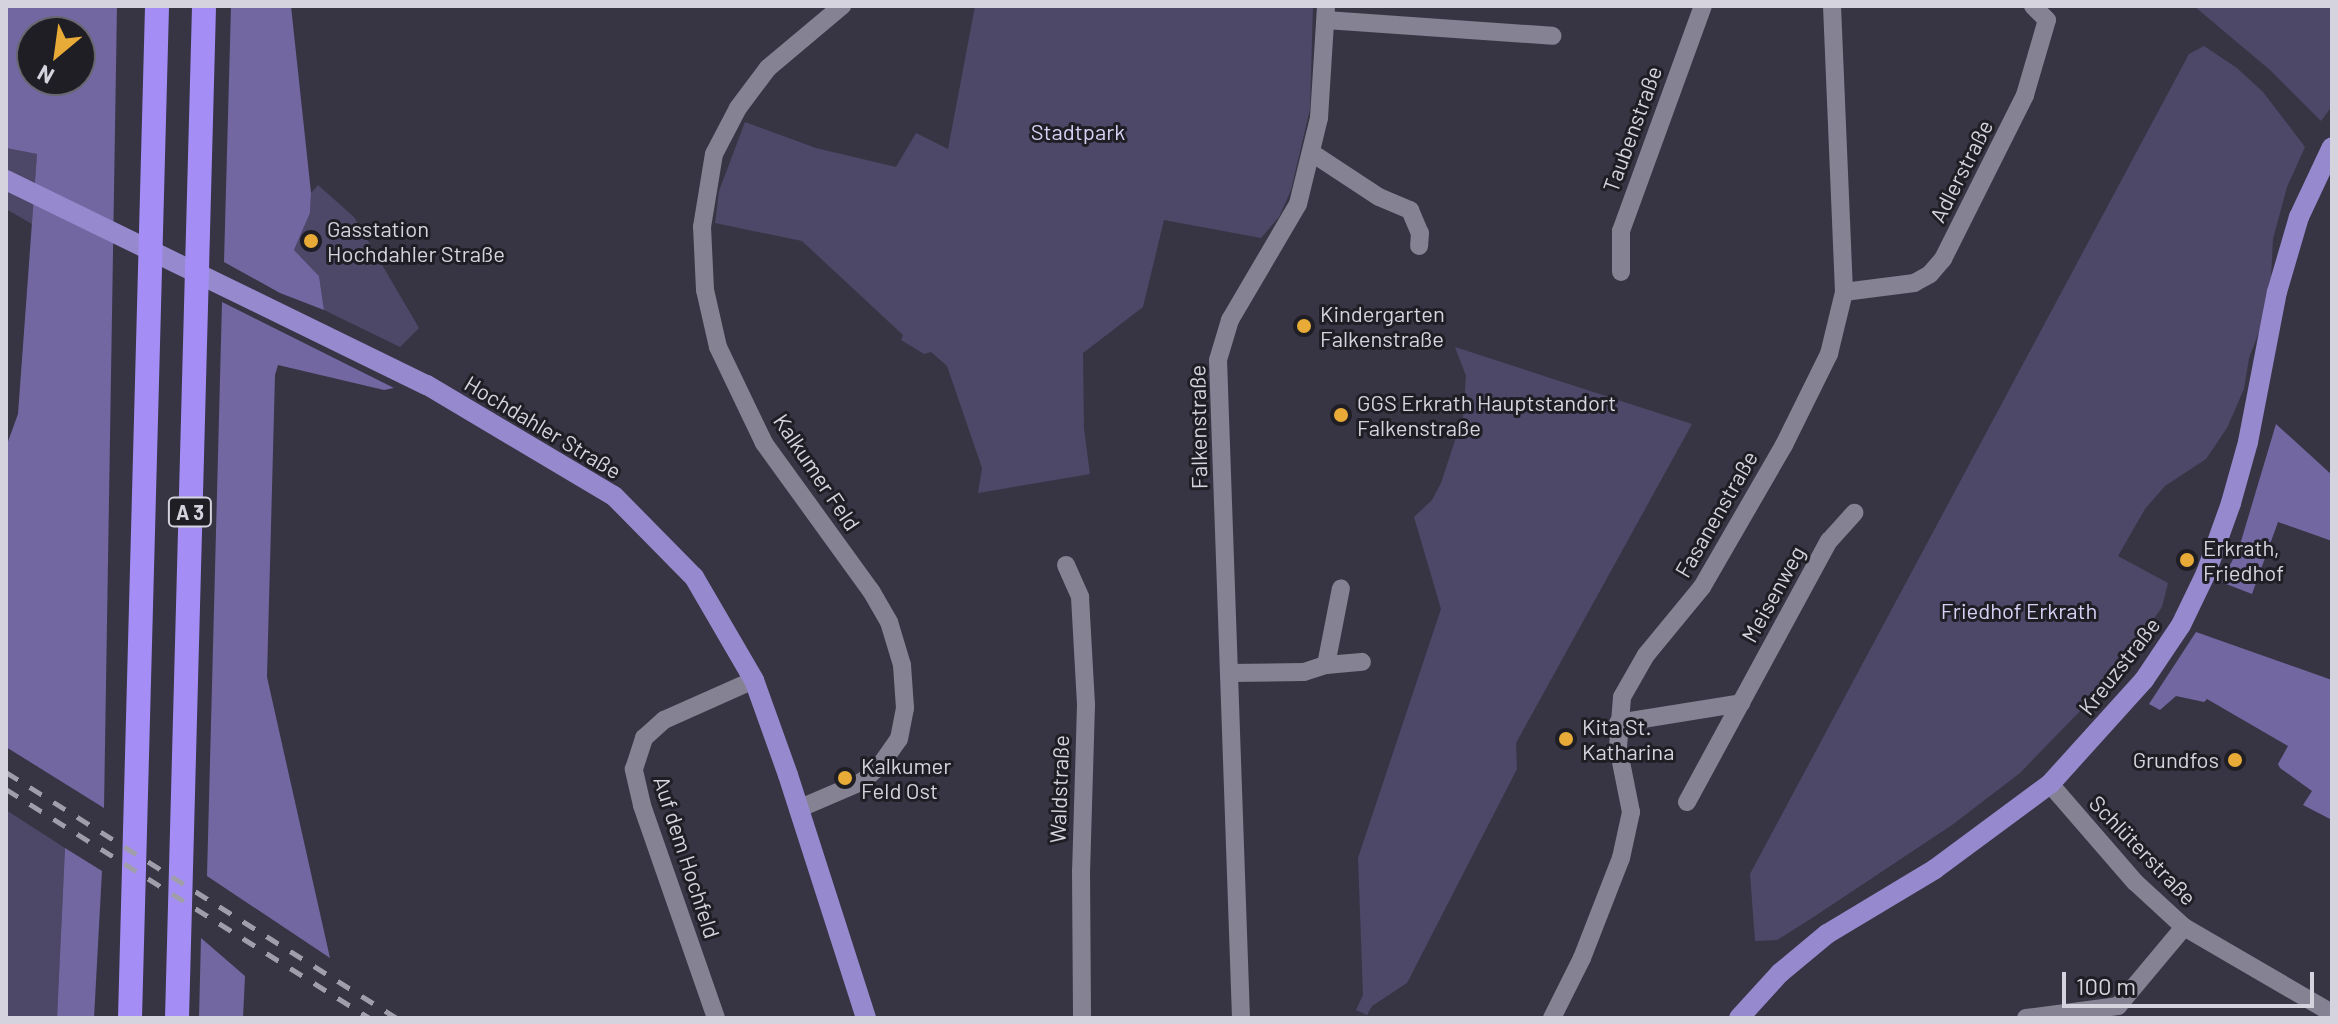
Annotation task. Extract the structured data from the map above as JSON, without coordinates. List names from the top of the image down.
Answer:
{
  "streets": {
    "highway": ["A 3"],
    "main road": ["Hochdahler Straße", "Kreuzstraße"],
    "street": [
      "Taubenstraße",
      "Adlerstraße",
      "Falkenstraße",
      "Kalkumer Feld",
      "Fasanenstraße",
      "Meisenweg",
      "Waldstraße",
      "Schlüterstraße",
      "Auf dem Hochfeld"
    ]
  },
  "crossings": [
    ["Adlerstraße", "Fasanenstraße"],
    ["Hochdahler Straße", "Kalkumer Feld"],
    ["Hochdahler Straße", "Auf dem Hochfeld"],
    ["Kreuzstraße", "Schlüterstraße"]
  ],
  "parks": ["Stadtpark", "Friedhof Erkrath"],
  "places": [
    "Gasstation Hochdahler Straße",
    "Kindergarten Falkenstraße",
    "GGS Erkrath Hauptstandort Falkenstraße",
    "Erkrath, Friedhof",
    "Kita St. Katharina",
    "Grundfos",
    "Kalkumer Feld Ost"
  ],
  "scale_bar": "100 m",
  "north": "bottom left"
}
